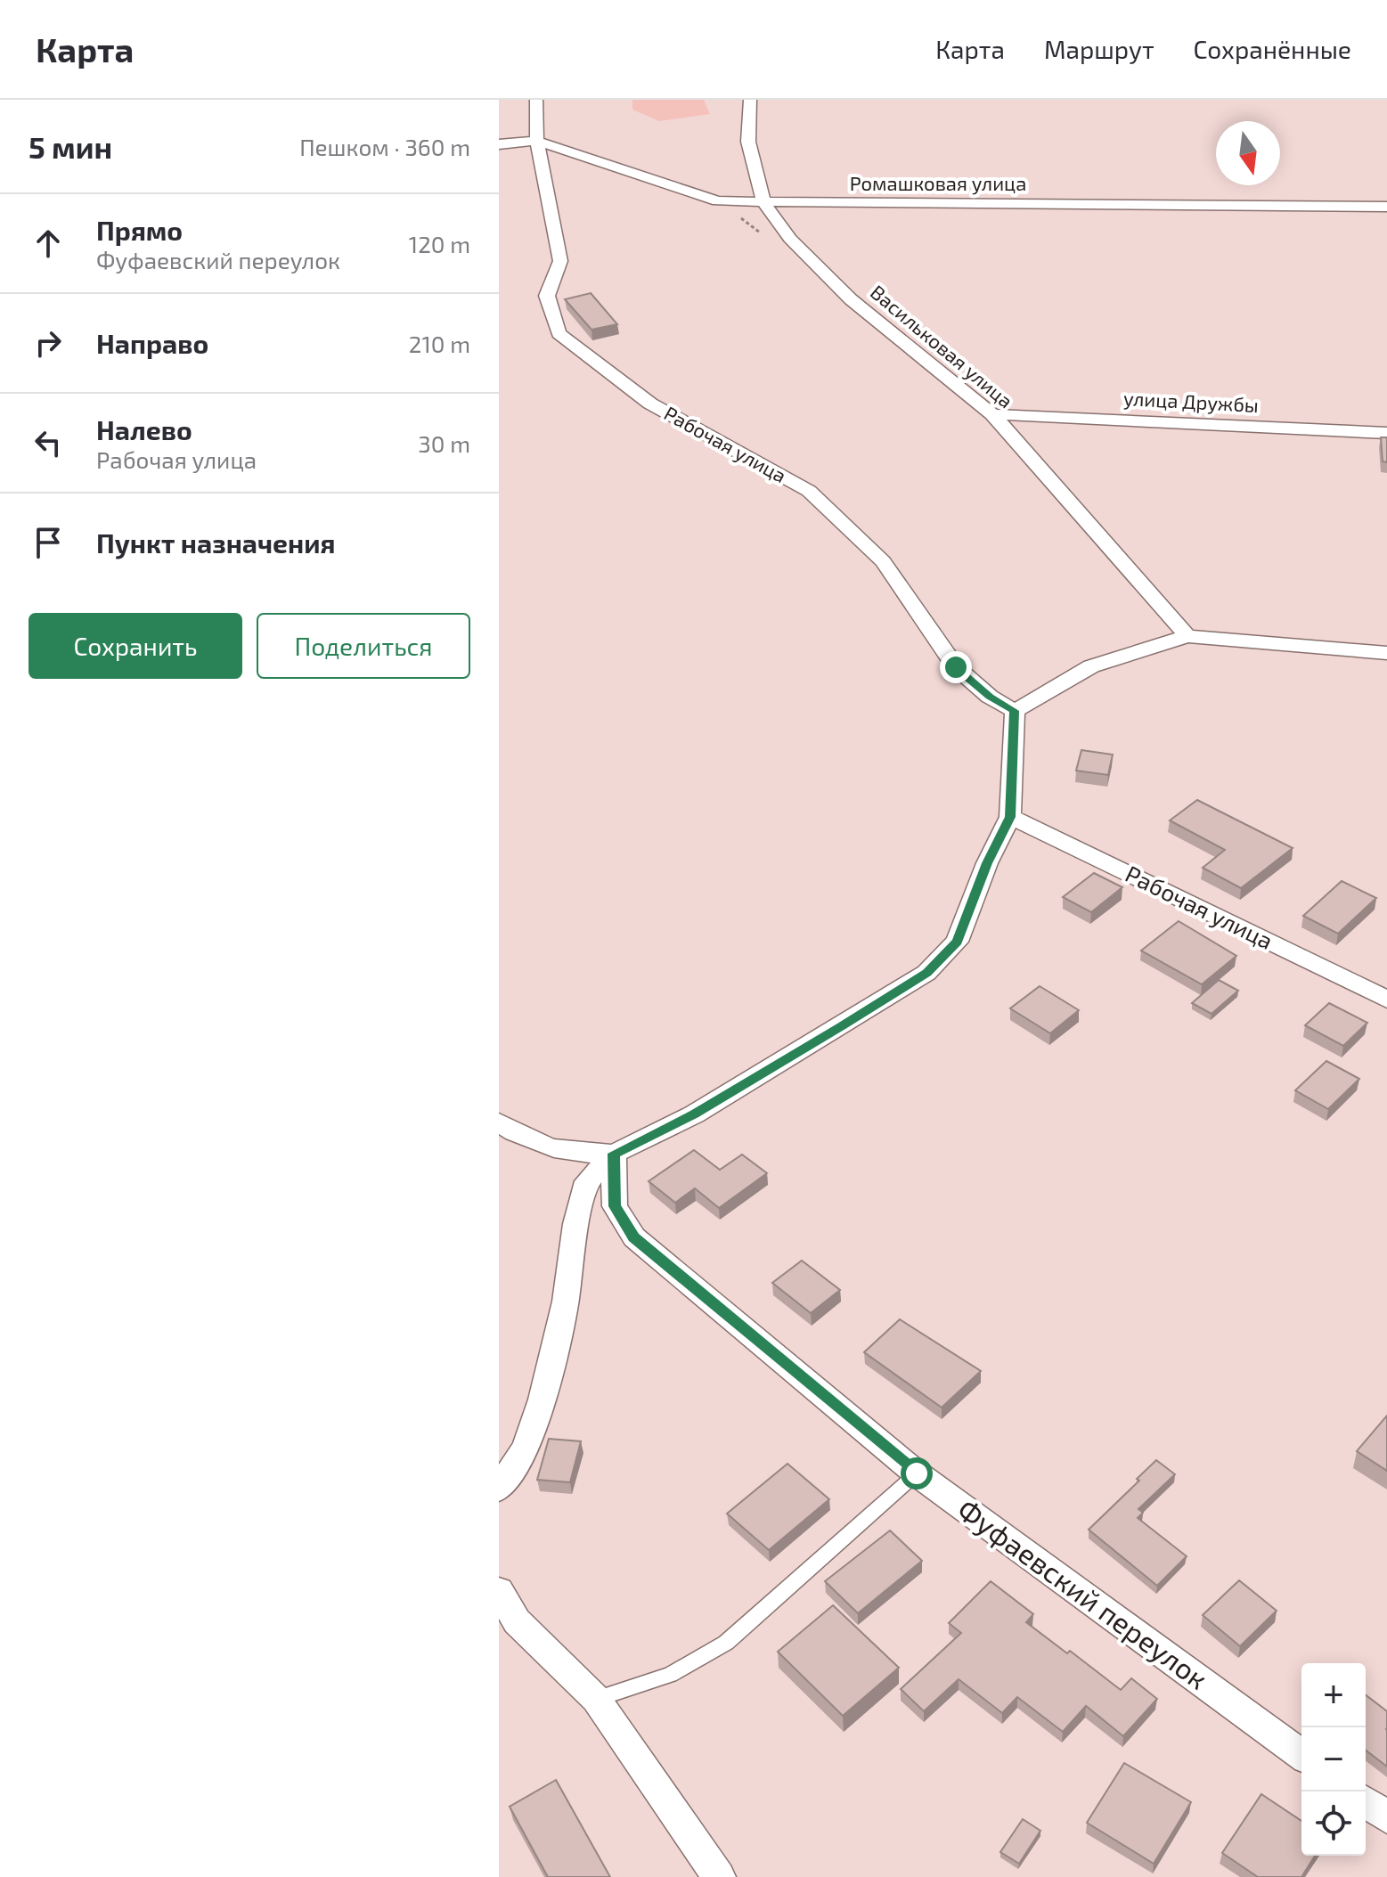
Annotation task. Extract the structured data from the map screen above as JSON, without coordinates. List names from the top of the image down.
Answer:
{
  "streets": {
    "street": [
      "Ромашковая улица",
      "Васильковая улица",
      "улица Дружбы",
      "Рабочая улица",
      "Фуфаевский переулок"
    ]
  },
  "crossings": [
    ["Ромашковая улица", "Васильковая улица"],
    ["Ромашковая улица", "Рабочая улица"],
    ["Васильковая улица", "улица Дружбы"]
  ],
  "north": "bottom",
  "page": {
    "header": "Карта",
    "nav": ["Карта", "Маршрут", "Сохранённые"],
    "heading": ["5 мин", "Пешком · 360 m"],
    "list": [
      ["Прямо", "Фуфаевский переулок", "120 m"],
      ["Направо", "210 m"],
      ["Налево", "Рабочая улица", "30 m"],
      "Пункт назначения"
    ],
    "buttons": ["Сохранить", "Поделиться"],
    "map_buttons": ["+", "−"]
  }
}
